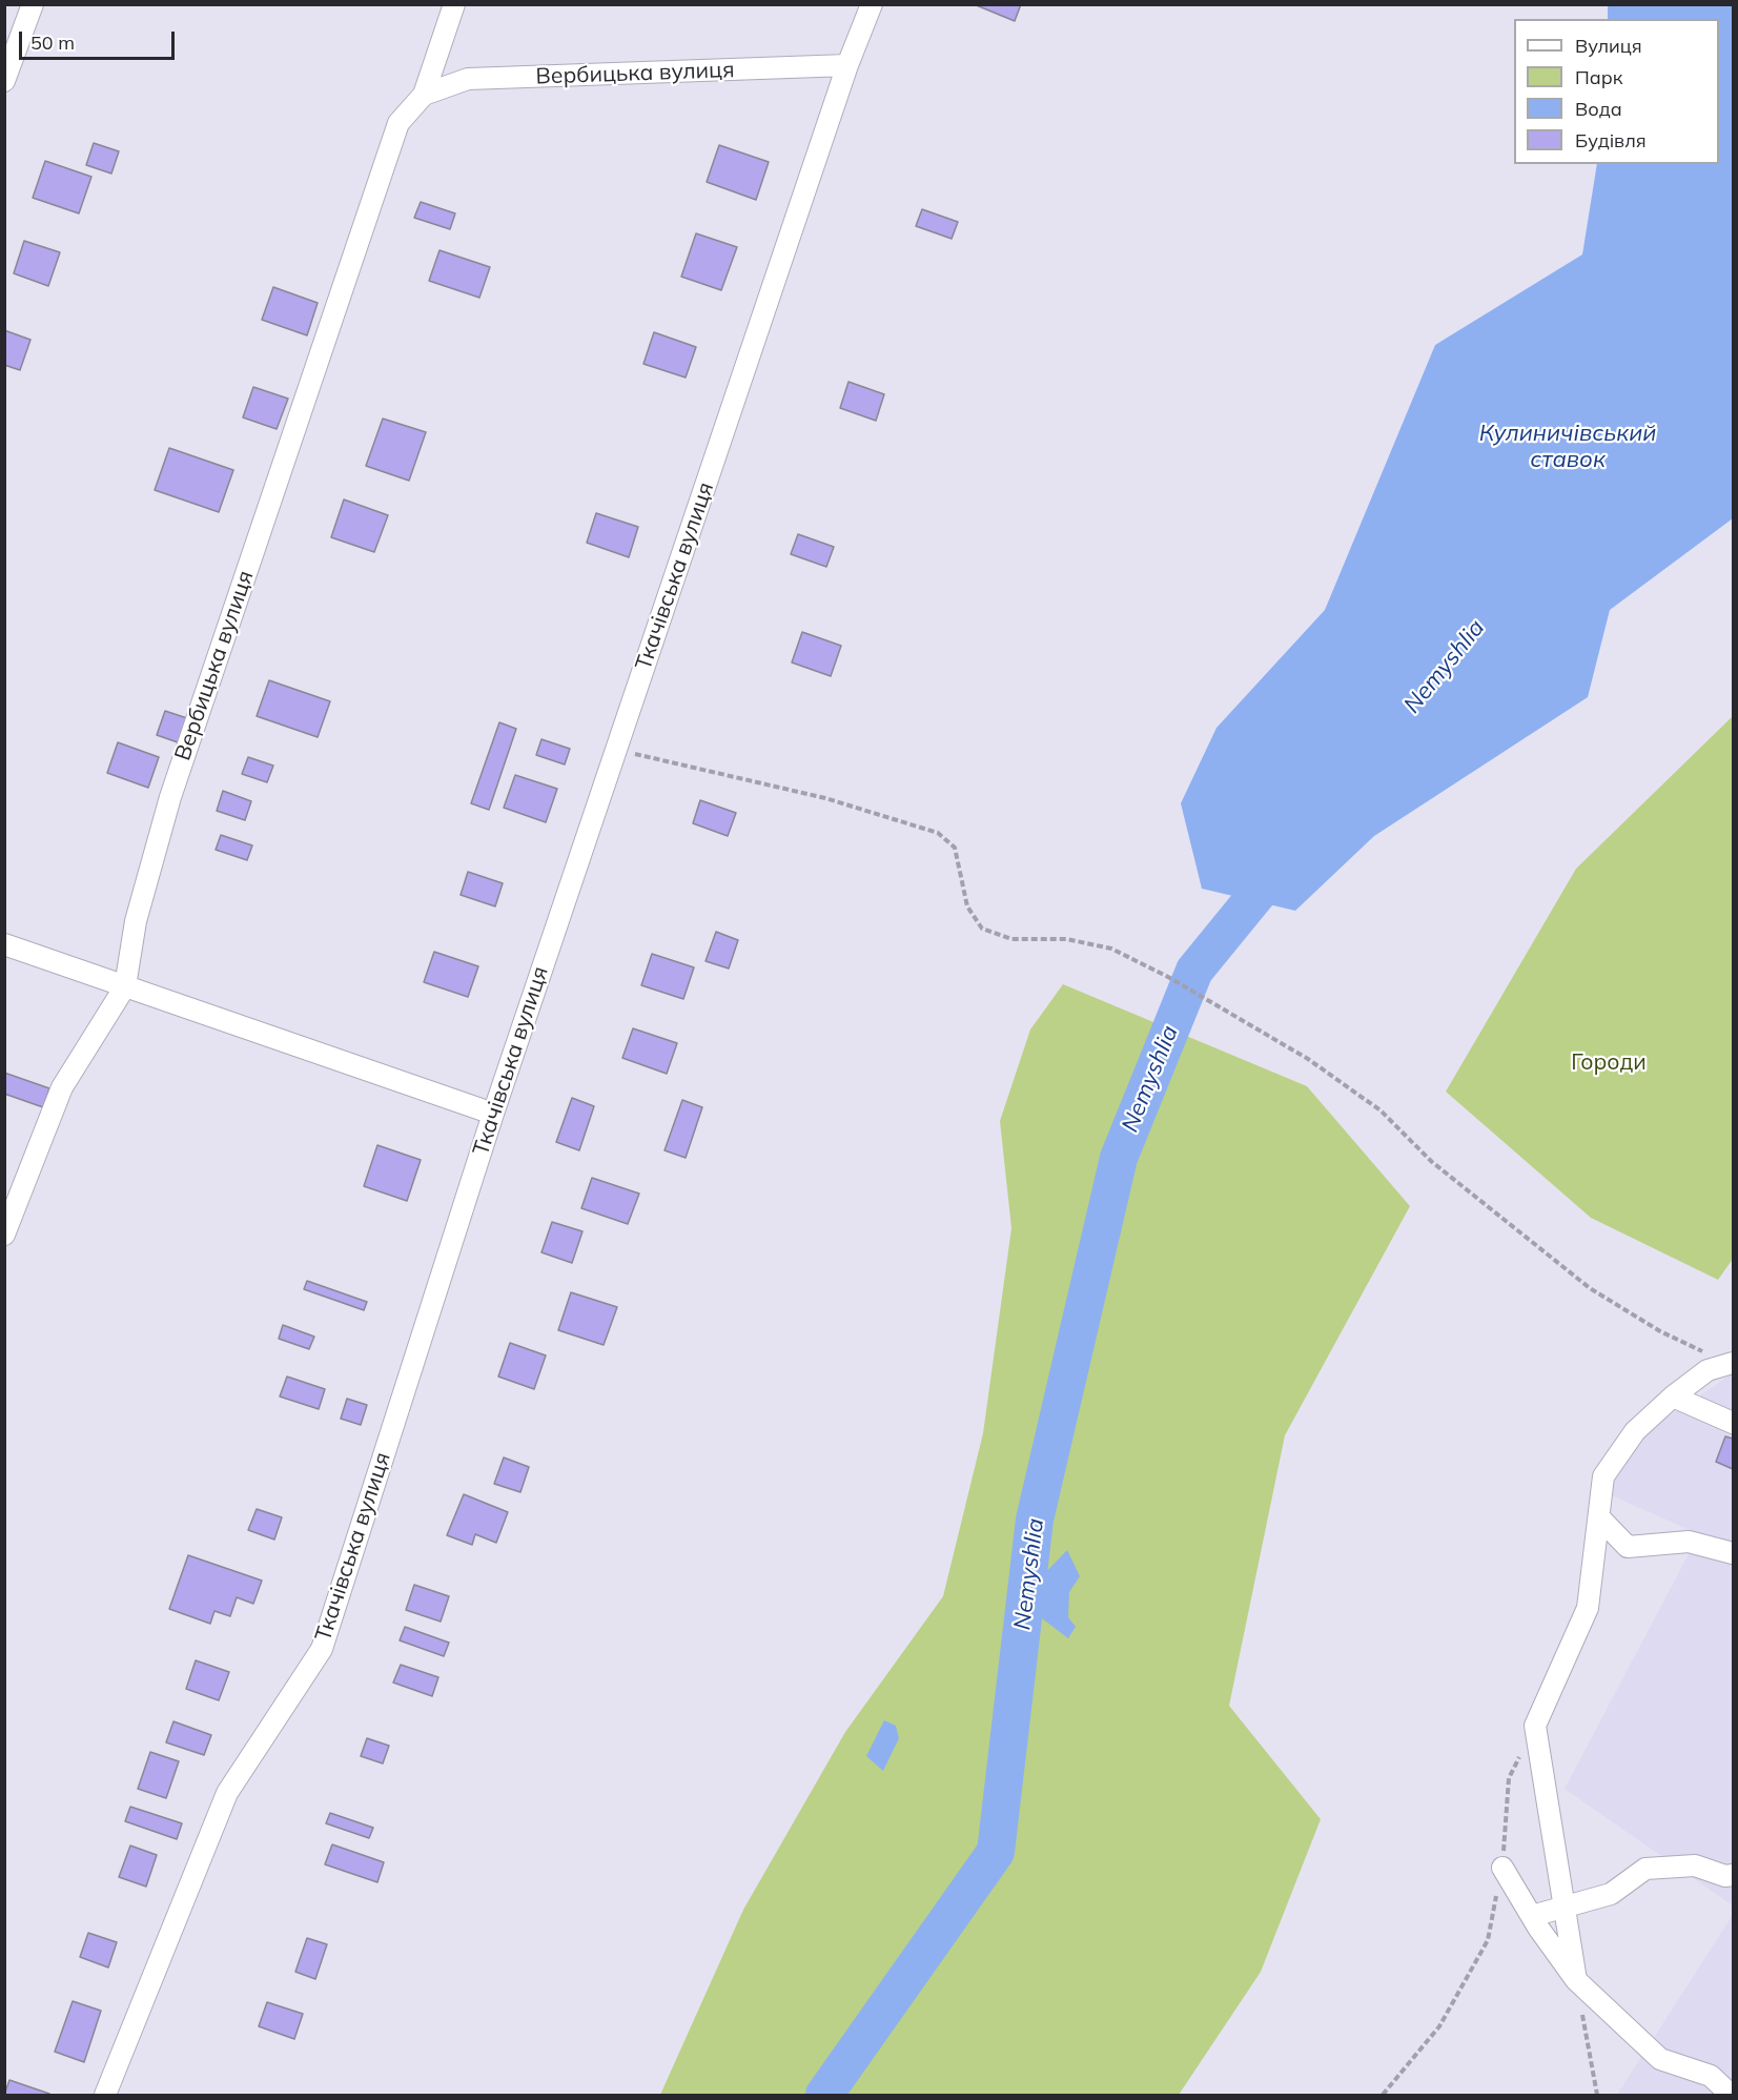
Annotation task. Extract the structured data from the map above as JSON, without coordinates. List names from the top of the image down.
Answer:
{
  "streets": {
    "street": ["Вербицька вулиця", "Ткачівська вулиця"]
  },
  "crossings": [
    ["Вербицька вулиця", "Ткачівська вулиця"]
  ],
  "water": ["Кулиничівський ставок", "Nemyshlia"],
  "parks": ["Городи"],
  "legend": [
    "Вулиця",
    "Парк",
    "Вода",
    "Будівля"
  ],
  "scale_bar": "50 m"
}
